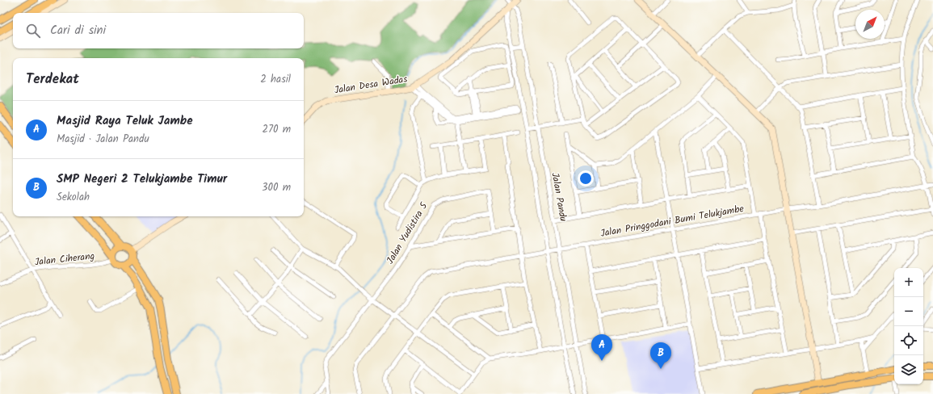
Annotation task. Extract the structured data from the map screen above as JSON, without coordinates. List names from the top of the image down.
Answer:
{
  "streets": {
    "street": [
      "Jalan Desa Wadas",
      "Jalan Pandu",
      "Jalan Pringgodani Bumi Telukjambe",
      "Jalan Yudistira 5",
      "Jalan Ciherang"
    ]
  },
  "crossings": [
    ["Jalan Desa Wadas", "Jalan Pandu"],
    ["Jalan Pandu", "Jalan Pringgodani Bumi Telukjambe"]
  ],
  "north": "top right",
  "page": {
    "search": "Cari di sini",
    "heading": ["Terdekat", "2 hasil"],
    "list": [
      {
        "mark": "A",
        "name": "Masjid Raya Teluk Jambe",
        "note": "Masjid · Jalan Pandu",
        "value": "270 m"
      },
      {
        "mark": "B",
        "name": "SMP Negeri 2 Telukjambe Timur",
        "note": "Sekolah",
        "value": "300 m"
      }
    ],
    "map_buttons": ["+", "−"],
    "pins": ["A", "B"]
  }
}
